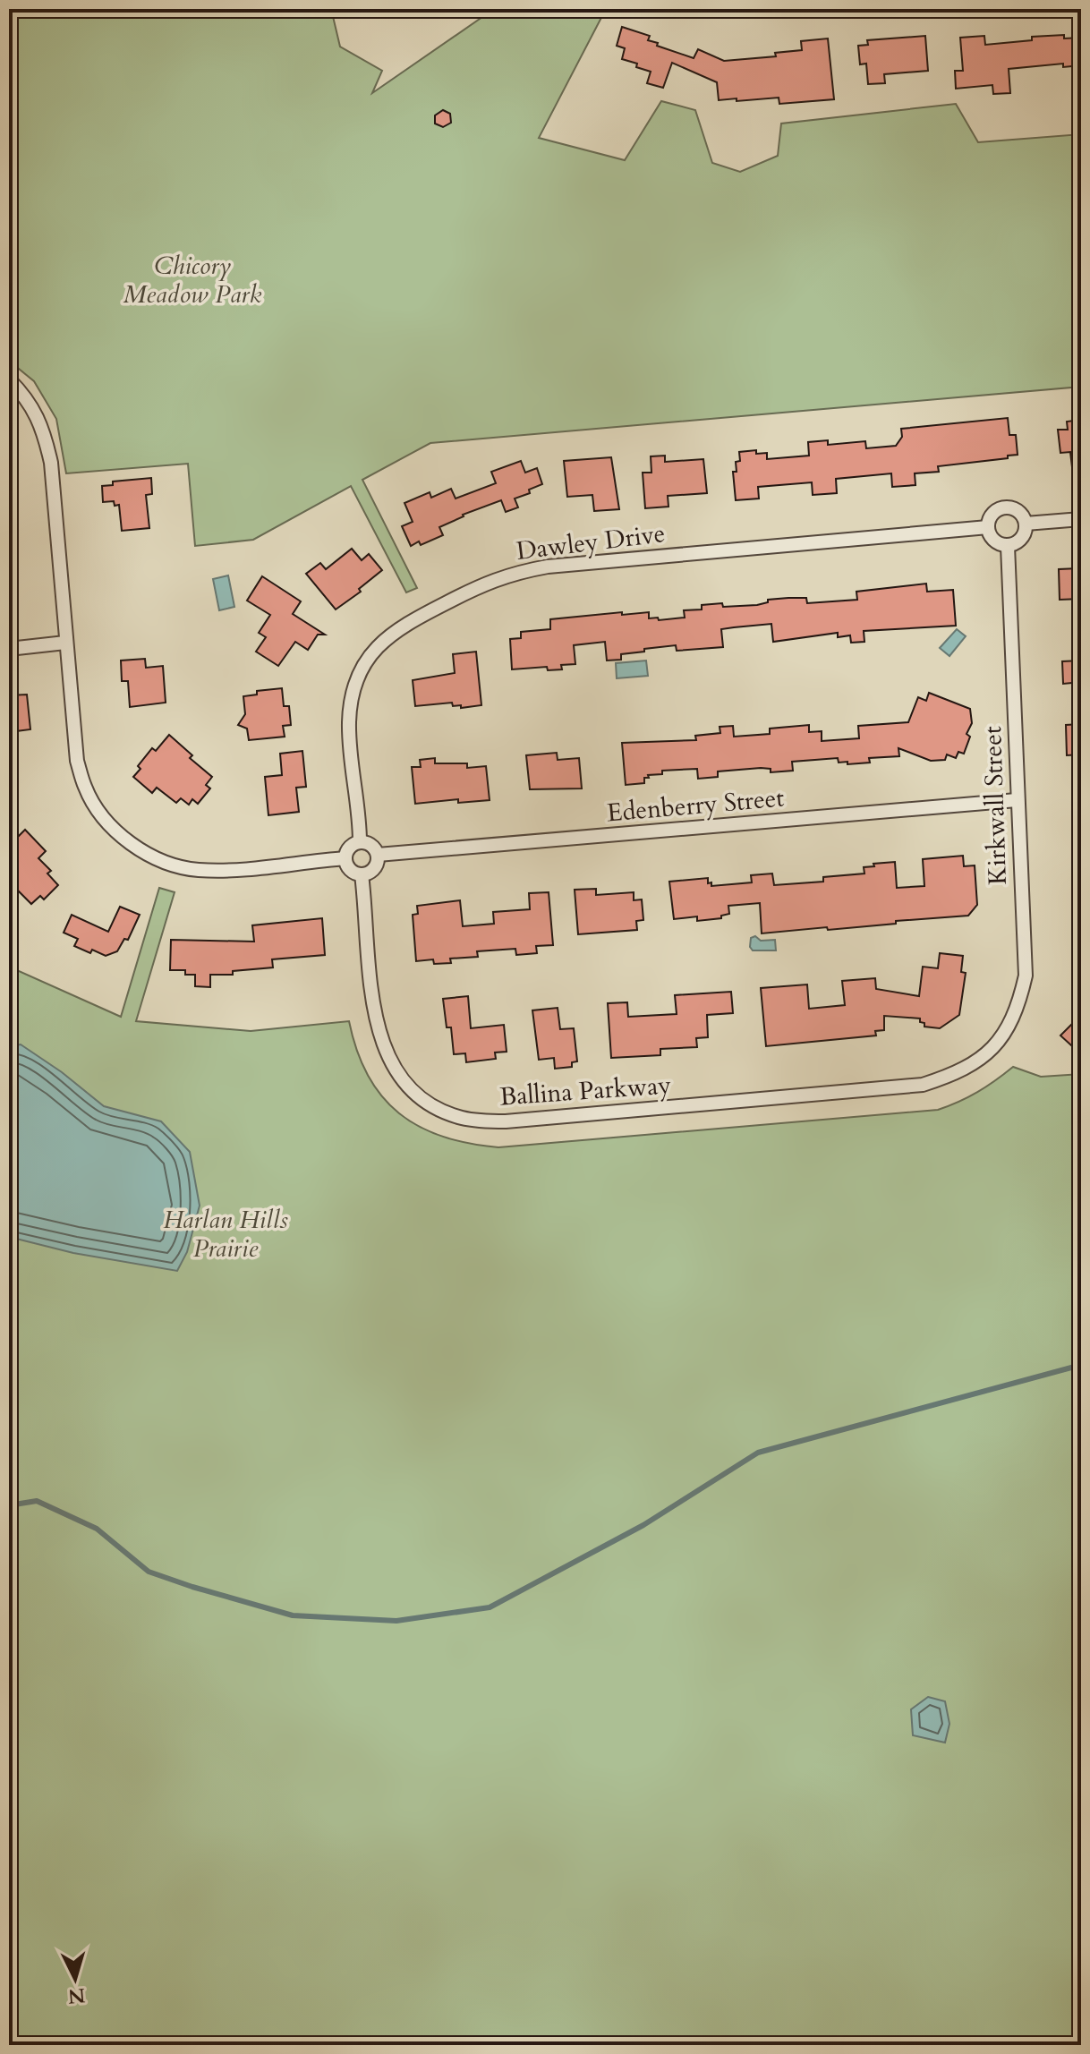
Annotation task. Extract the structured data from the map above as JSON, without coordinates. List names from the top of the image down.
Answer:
{
  "streets": {
    "street": [
      "Dawley Drive",
      "Edenberry Street",
      "Kirkwall Street",
      "Ballina Parkway"
    ]
  },
  "crossings": [
    ["Dawley Drive", "Edenberry Street"],
    ["Dawley Drive", "Kirkwall Street"],
    ["Dawley Drive", "Ballina Parkway"],
    ["Edenberry Street", "Kirkwall Street"],
    ["Edenberry Street", "Ballina Parkway"],
    ["Kirkwall Street", "Ballina Parkway"]
  ],
  "parks": ["Chicory Meadow Park", "Harlan Hills Prairie"],
  "north": "bottom"
}
